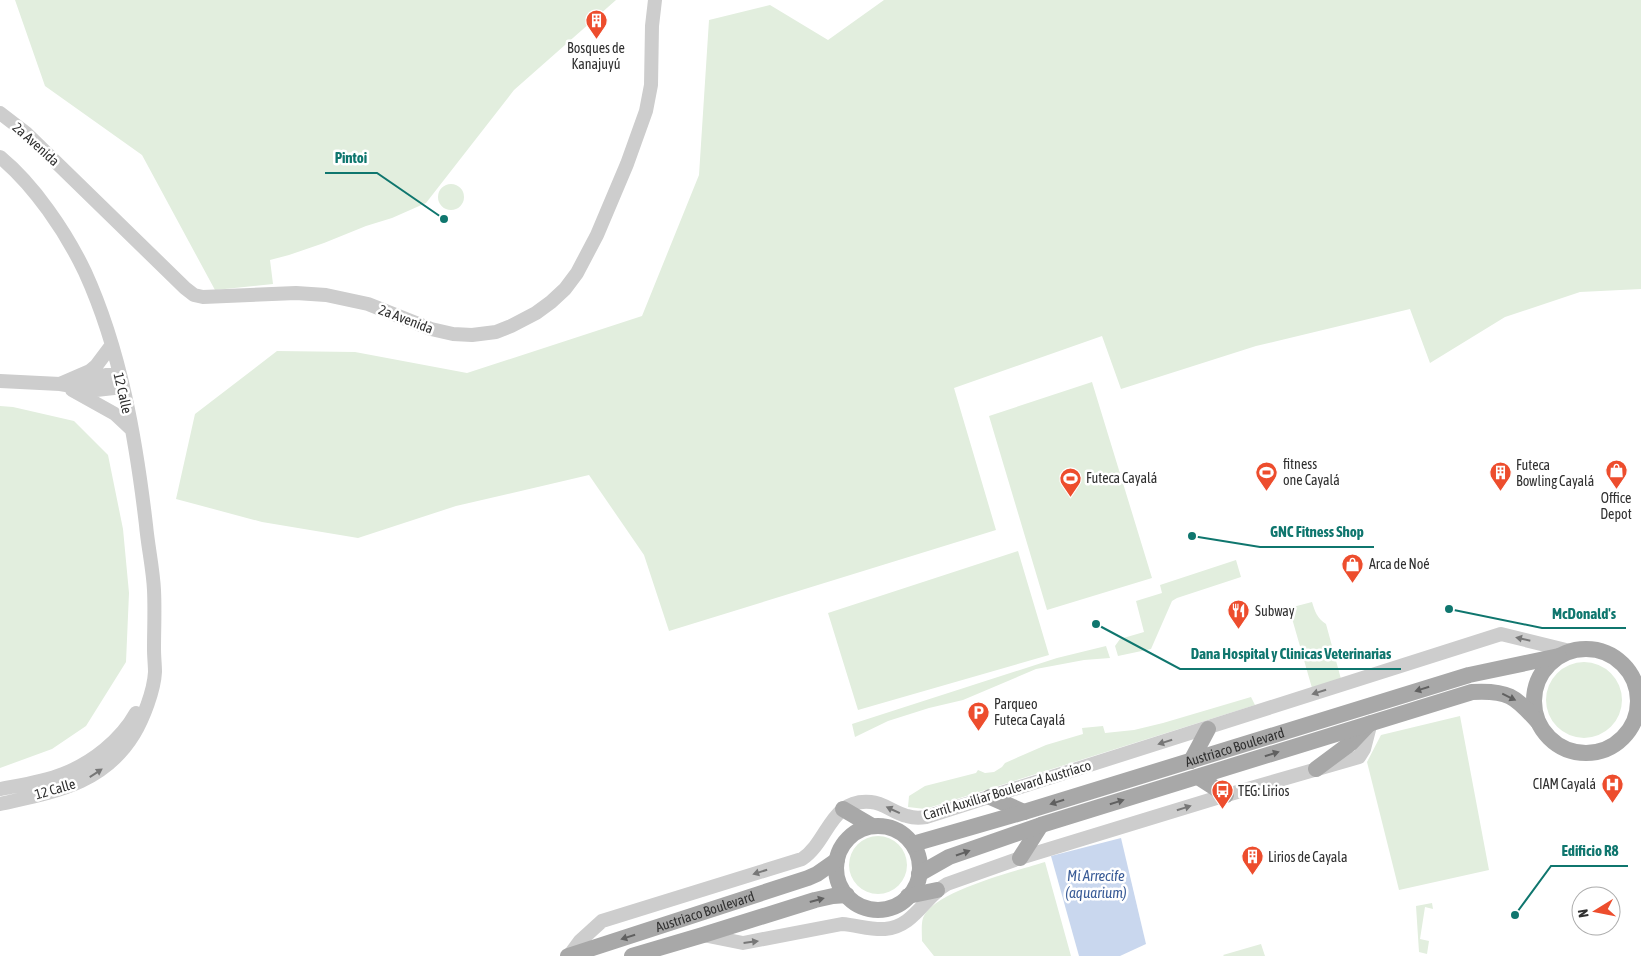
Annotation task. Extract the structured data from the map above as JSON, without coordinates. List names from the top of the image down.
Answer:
{
  "streets": {
    "main road": ["Austriaco Boulevard"],
    "street": ["2a Avenida", "12 Calle", "Carril Auxiliar Boulevard Austríaco"]
  },
  "crossings": [
    ["Austriaco Boulevard", "Carril Auxiliar Boulevard Austríaco"]
  ],
  "water": ["Mi Arrecife (aquarium)"],
  "places": {
    "building": ["Bosques de Kanajuyú", "Futeca Bowling Cayalá", "Lirios de Cayala"],
    "other": [
      "Pintoi",
      "GNC Fitness Shop",
      "McDonald's",
      "Dana Hospital y Clinicas Veterinarias",
      "Edificio R8"
    ],
    "shop": ["Office Depot", "Arca de Noé"],
    "sports": ["fitness one Cayalá", "Futeca Cayalá"],
    "restaurant": ["Subway"],
    "parking": ["Parqueo Futeca Cayalá"],
    "hospital": ["CIAM Cayalá"],
    "bus stop": ["TEG: Lirios"]
  },
  "north": "left"
}
